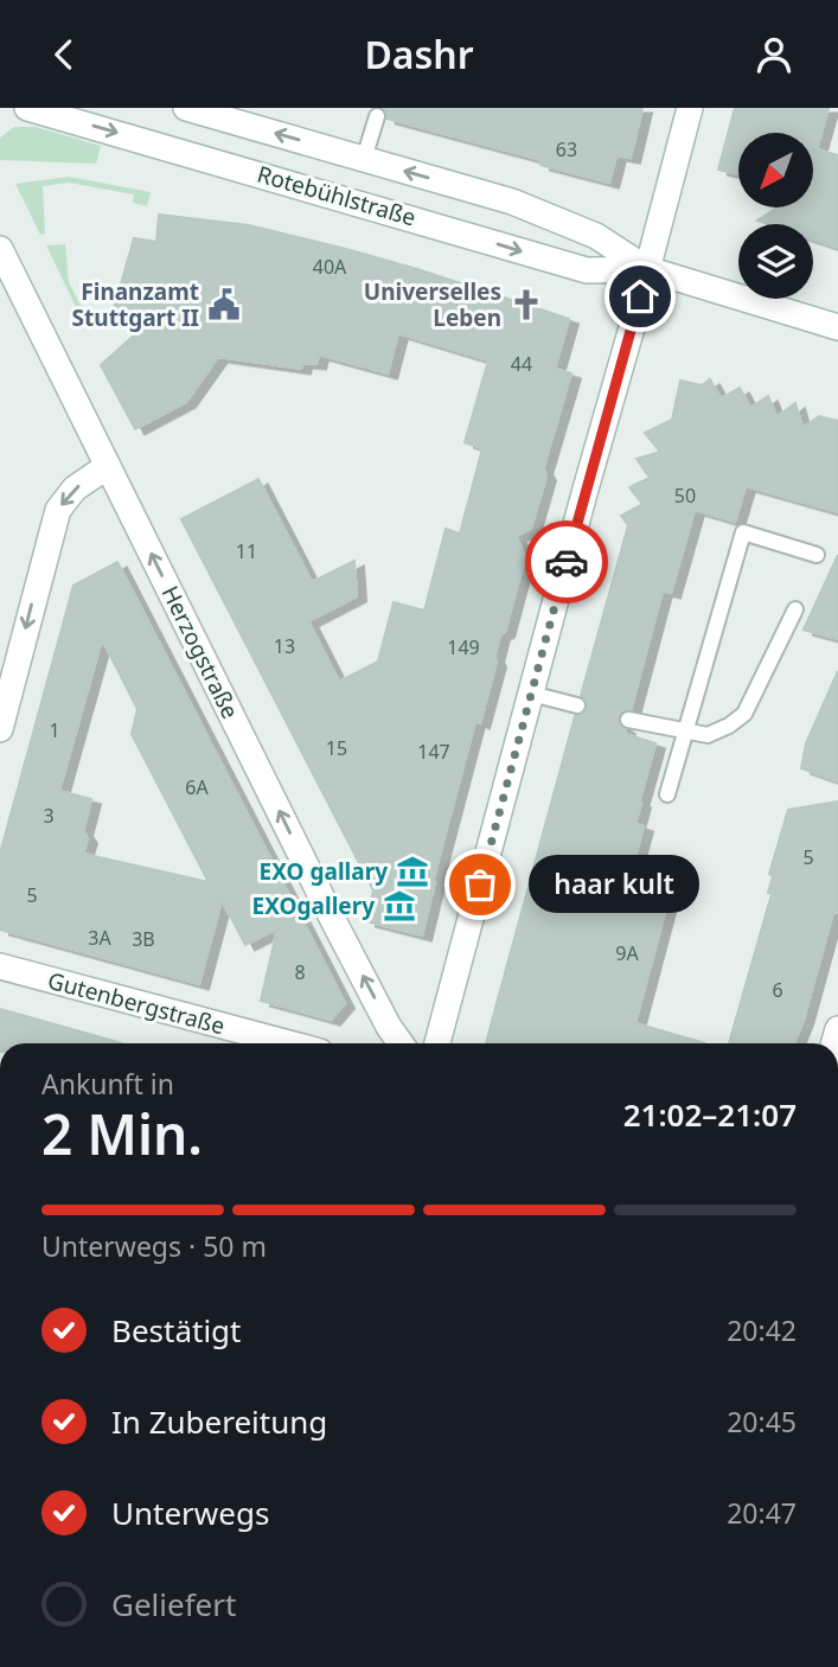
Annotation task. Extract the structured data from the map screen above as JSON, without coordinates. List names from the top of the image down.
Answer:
{
  "streets": {
    "street": ["Rotebühlstraße", "Herzogstraße", "Gutenbergstraße"]
  },
  "one_way": ["Herzogstraße"],
  "places": {
    "public building": ["Finanzamt Stuttgart II"],
    "church": ["Universelles Leben"],
    "museum": ["EXO gallary", "EXOgallery"],
    "other": ["haar kult"]
  },
  "house_numbers": [
    "63",
    "40A",
    "44",
    "50",
    "11",
    "13",
    "149",
    "1",
    "15",
    "147",
    "6A",
    "3",
    "5",
    "5",
    "3A",
    "3B",
    "9A",
    "8",
    "6"
  ],
  "north": "bottom left",
  "page": {
    "header": "Dashr",
    "bubble": "haar kult",
    "heading": ["2 Min.", "Ankunft in", "21:02–21:07"],
    "bar": "Unterwegs · 50 m",
    "list": [
      ["Bestätigt", "20:42"],
      ["In Zubereitung", "20:45"],
      ["Unterwegs", "20:47"],
      "Geliefert"
    ]
  }
}
